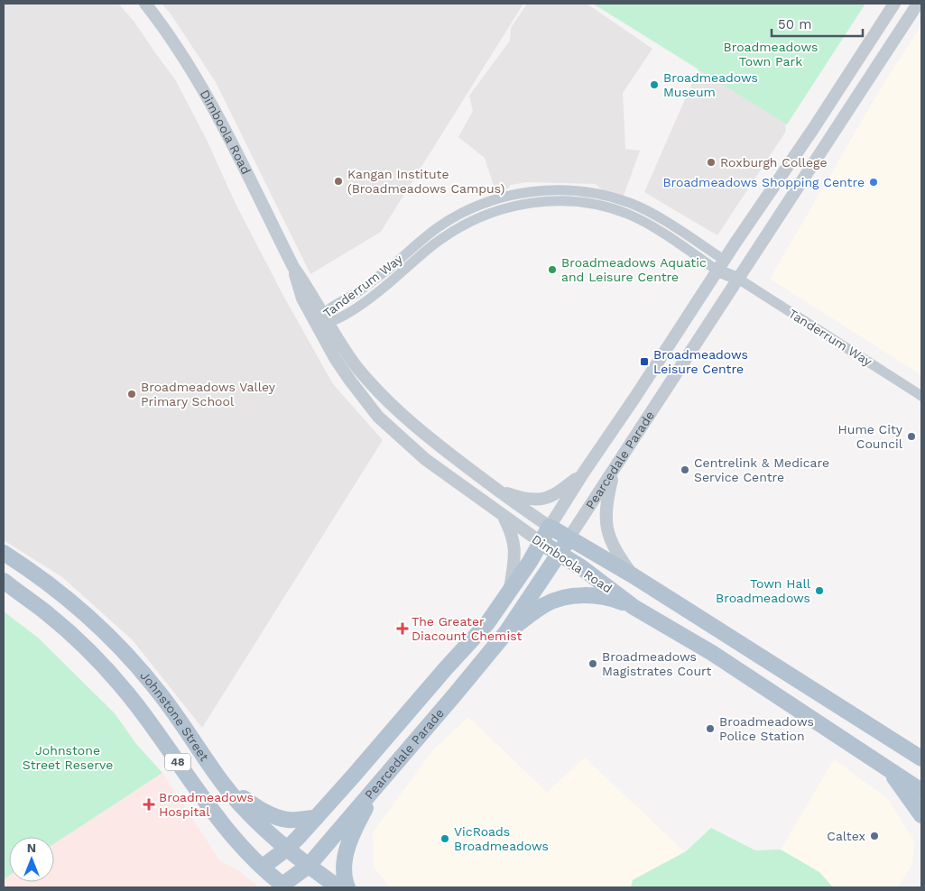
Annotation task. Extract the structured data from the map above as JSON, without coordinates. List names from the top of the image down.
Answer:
{
  "streets": {
    "main road": [
      "Dimboola Road",
      "Pearcedale Parade",
      "Johnstone Street",
      "48"
    ],
    "street": ["Tanderrum Way"]
  },
  "crossings": [
    ["Dimboola Road", "Tanderrum Way"],
    ["Dimboola Road", "Pearcedale Parade"],
    ["Tanderrum Way", "Pearcedale Parade"],
    ["Pearcedale Parade", "Johnstone Street"]
  ],
  "parks": ["Broadmeadows Town Park", "Johnstone Street Reserve"],
  "places": {
    "other": [
      "Broadmeadows Museum",
      "Roxburgh College",
      "Kangan Institute (Broadmeadows Campus)",
      "Broadmeadows Shopping Centre",
      "Broadmeadows Aquatic and Leisure Centre",
      "Broadmeadows Valley Primary School",
      "Hume City Council",
      "Centrelink & Medicare Service Centre",
      "Town Hall Broadmeadows",
      "Broadmeadows Magistrates Court",
      "Broadmeadows Police Station",
      "Caltex",
      "VicRoads Broadmeadows"
    ],
    "transit": ["Broadmeadows Leisure Centre"],
    "health": ["The Greater Diacount Chemist", "Broadmeadows Hospital"]
  },
  "scale_bar": "50 m",
  "north": "top"
}
